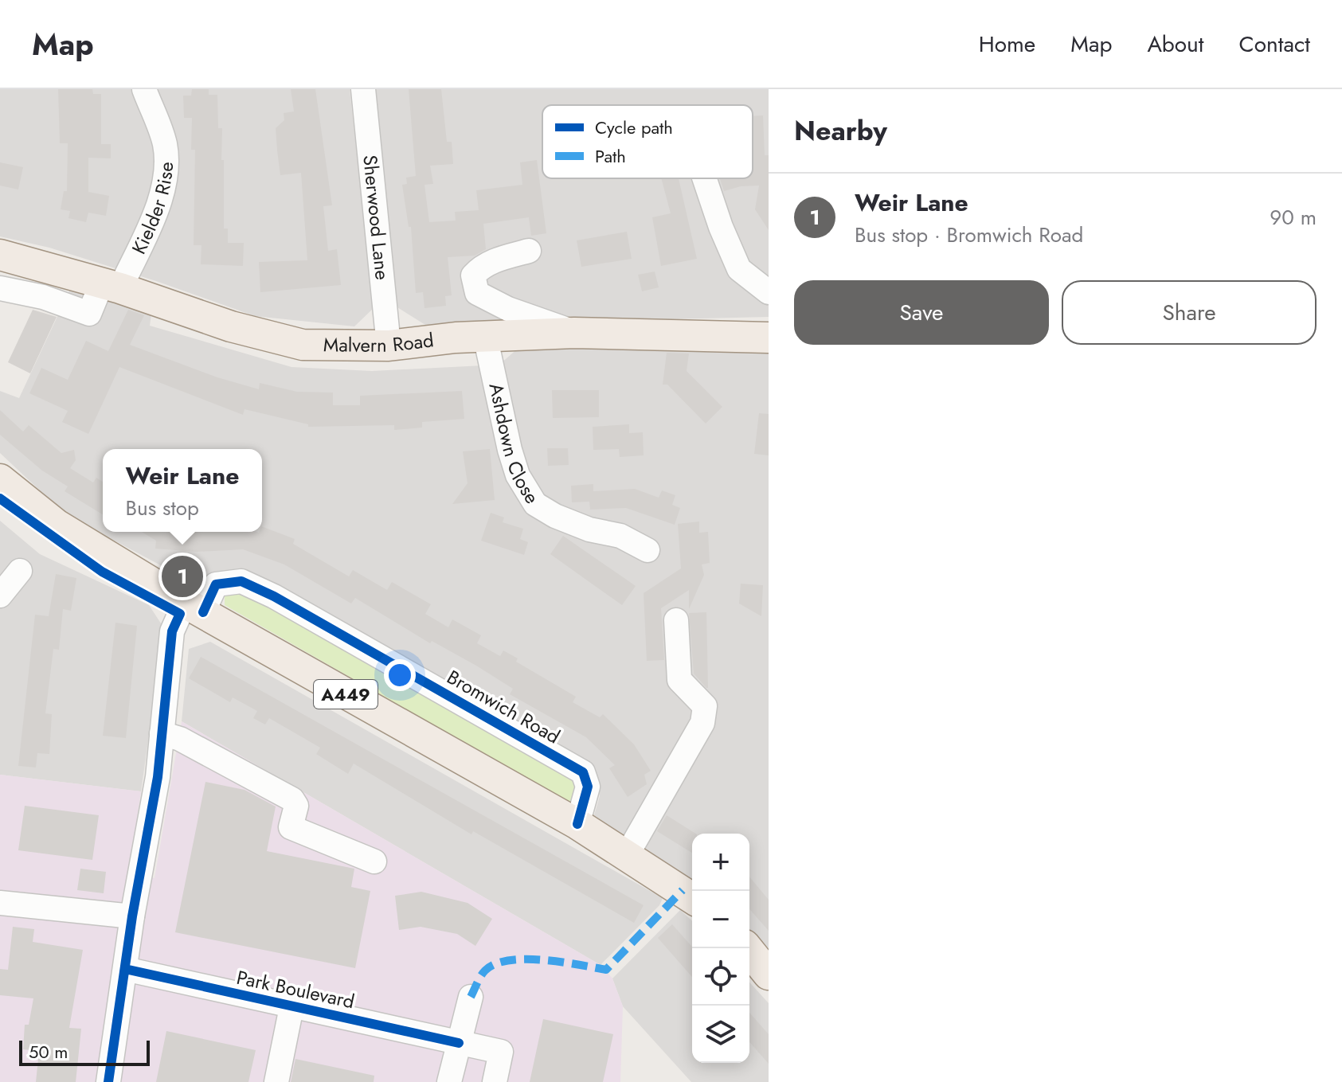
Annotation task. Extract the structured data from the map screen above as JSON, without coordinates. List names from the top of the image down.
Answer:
{
  "streets": {
    "main road": ["Malvern Road", "A449"],
    "street": [
      "Kielder Rise",
      "Sherwood Lane",
      "Ashdown Close",
      "Bromwich Road",
      "Park Boulevard"
    ]
  },
  "crossings": [
    ["Kielder Rise", "Malvern Road"],
    ["Sherwood Lane", "Malvern Road"],
    ["Malvern Road", "Ashdown Close"],
    ["A449", "Bromwich Road"]
  ],
  "legend": ["Cycle path", "Path"],
  "scale_bar": "50 m",
  "page": {
    "header": "Map",
    "nav": [
      "Home",
      "Map",
      "About",
      "Contact"
    ],
    "heading": "Nearby",
    "list": [
      {
        "mark": "1",
        "name": "Weir Lane",
        "note": "Bus stop · Bromwich Road",
        "value": "90 m"
      }
    ],
    "buttons": ["Save", "Share"],
    "popup": ["Weir Lane", "Bus stop"],
    "pins": "1",
    "map_buttons": ["+", "−"],
    "scale": "50 m"
  }
}
